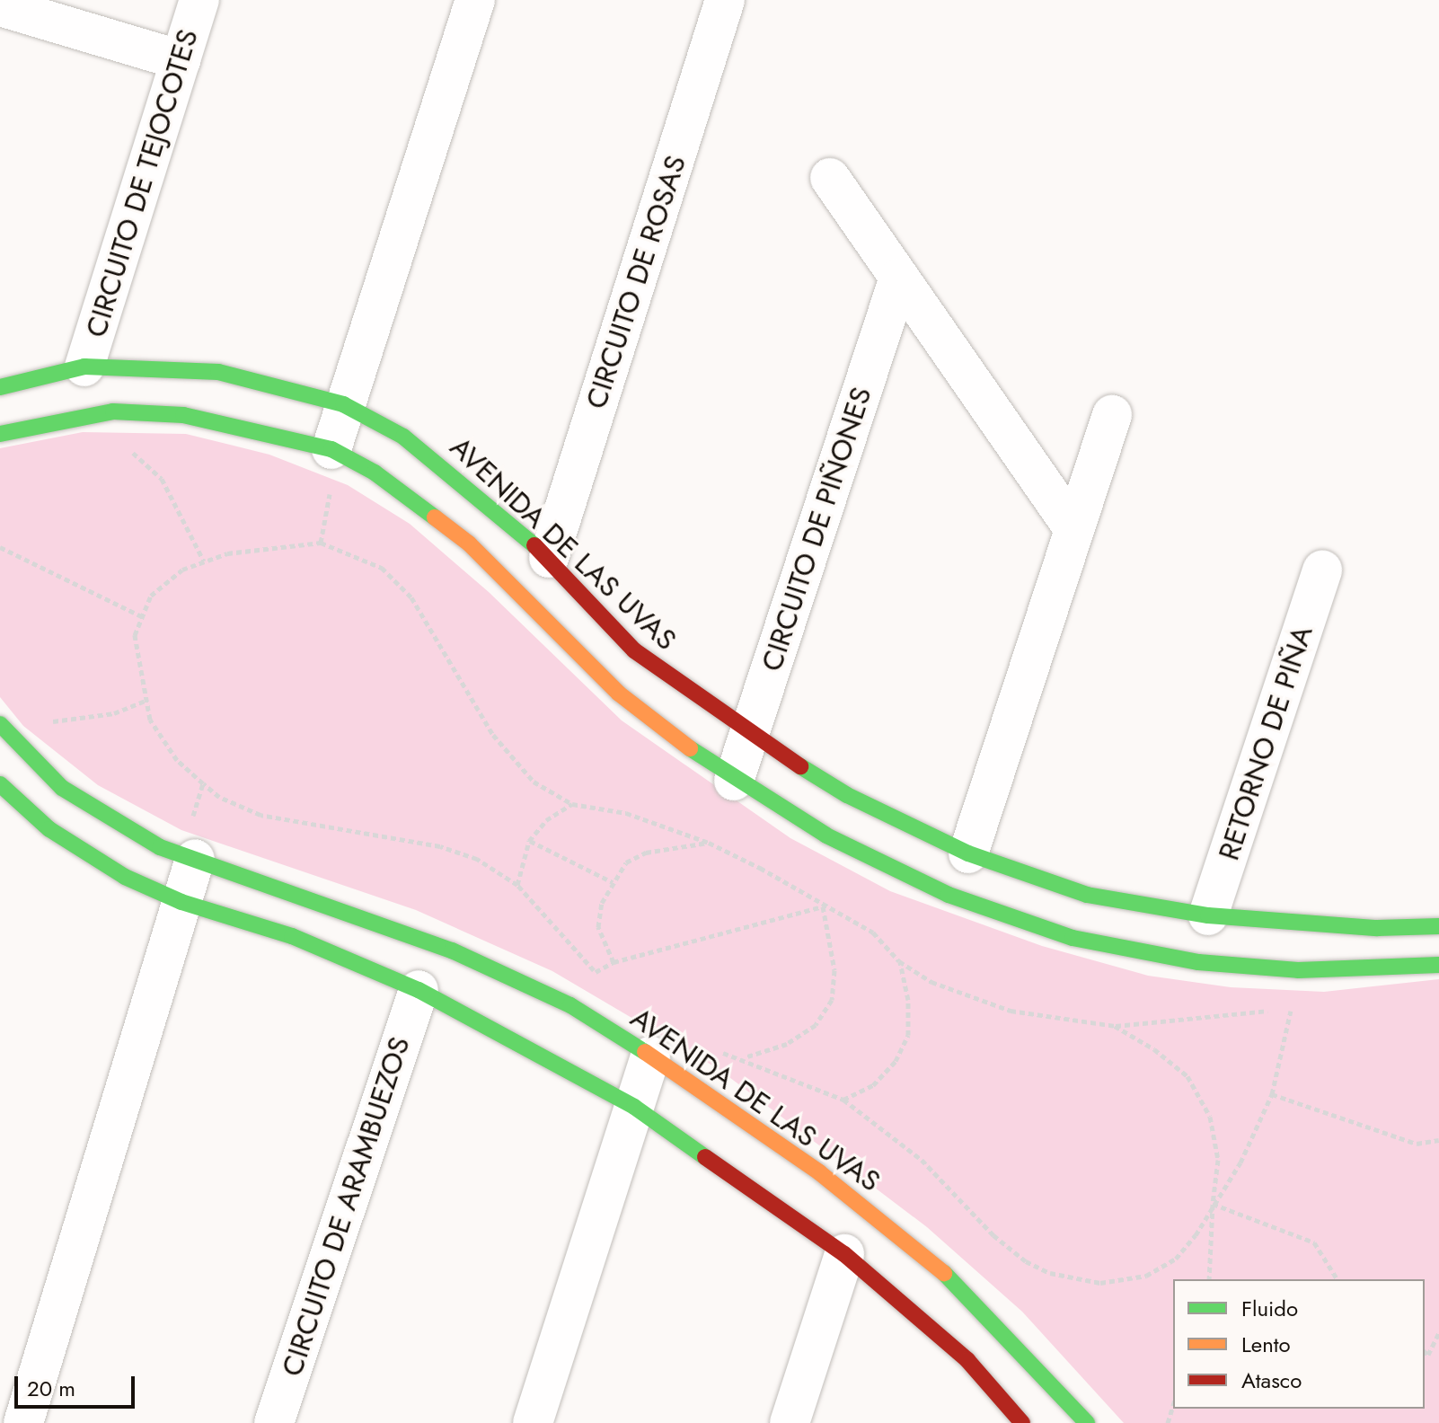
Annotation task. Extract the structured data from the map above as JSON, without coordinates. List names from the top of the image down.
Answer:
{
  "streets": {
    "street": [
      "CIRCUITO DE TEJOCOTES",
      "CIRCUITO DE ROSAS",
      "CIRCUITO DE PIÑONES",
      "AVENIDA DE LAS UVAS",
      "RETORNO DE PIÑA",
      "CIRCUITO DE ARAMBUEZOS"
    ]
  },
  "crossings": [
    ["CIRCUITO DE TEJOCOTES", "AVENIDA DE LAS UVAS"],
    ["CIRCUITO DE ROSAS", "AVENIDA DE LAS UVAS"],
    ["CIRCUITO DE PIÑONES", "AVENIDA DE LAS UVAS"],
    ["AVENIDA DE LAS UVAS", "RETORNO DE PIÑA"]
  ],
  "legend": ["Fluido", "Lento", "Atasco"],
  "scale_bar": "20 m"
}
